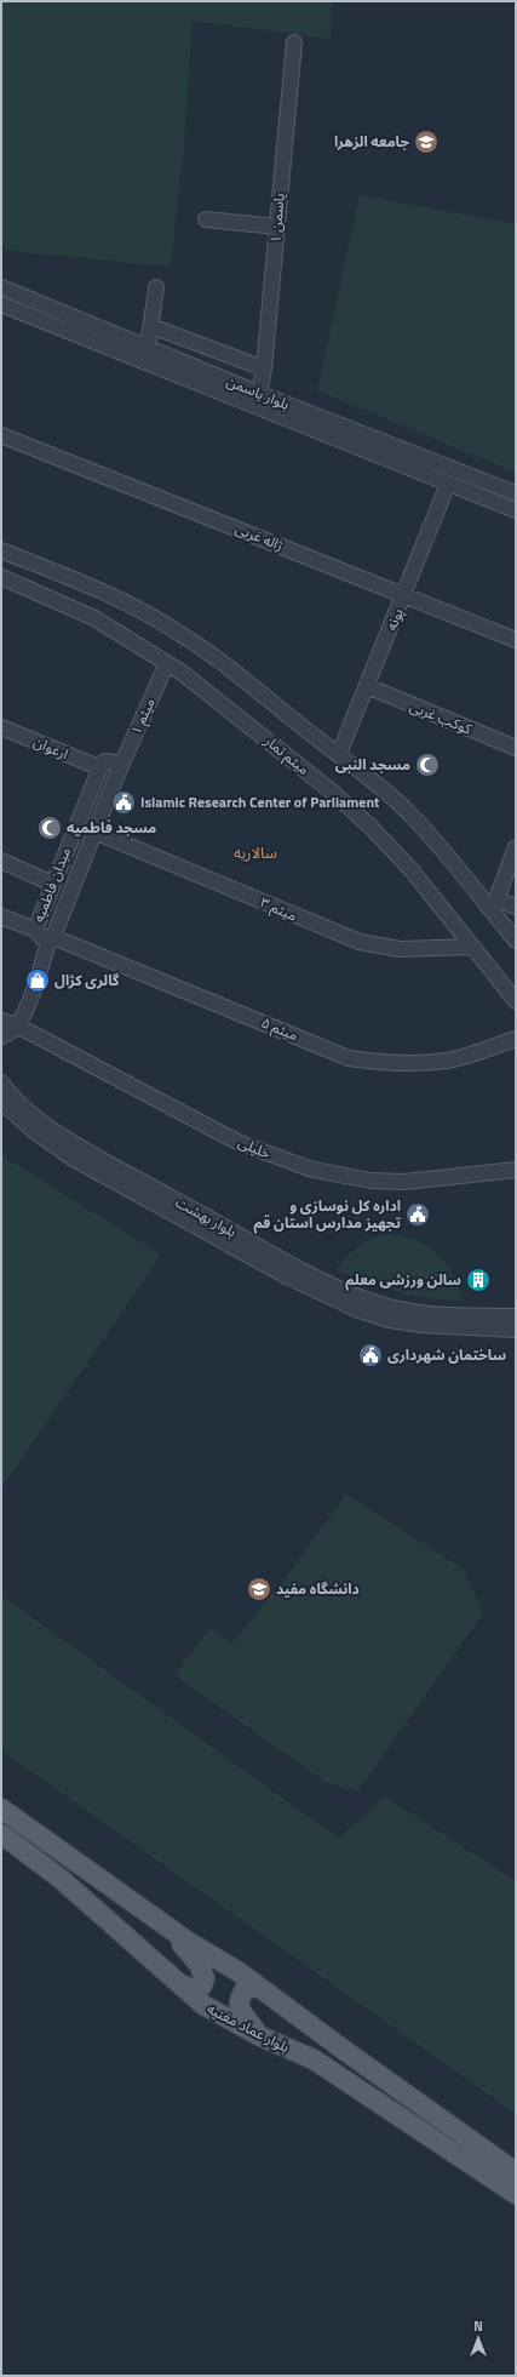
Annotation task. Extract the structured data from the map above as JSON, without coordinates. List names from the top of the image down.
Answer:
{
  "streets": {
    "main road": ["بلوار عماد مغنیه"],
    "street": [
      "یاسمن ۱",
      "بلوار یاسمن",
      "ژاله غربی",
      "پونه",
      "میثم ۱",
      "کوکب غربی",
      "ارغوان",
      "میثم تمار",
      "میدان فاطمیه",
      "میثم ۳",
      "میثم ۵",
      "خلیلی",
      "بلوار بهشت"
    ]
  },
  "crossings": [
    ["یاسمن ۱", "بلوار یاسمن"],
    ["بلوار یاسمن", "پونه"],
    ["ژاله غربی", "پونه"],
    ["پونه", "کوکب غربی"],
    ["میثم ۱", "میثم تمار"],
    ["میثم ۱", "میدان فاطمیه"],
    ["ارغوان", "میدان فاطمیه"],
    ["میثم تمار", "میثم ۳"],
    ["میدان فاطمیه", "میثم ۳"],
    ["میدان فاطمیه", "میثم ۵"]
  ],
  "districts": ["سالاریه"],
  "places": {
    "school or university": ["جامعه الزهرا", "دانشگاه مفید"],
    "mosque": ["مسجد النبی", "مسجد فاطمیه"],
    "public building": ["Islamic Research Center of Parliament", "اداره کل نوسازی و تجهیز مدارس استان قم", "ساختمان شهرداری"],
    "shop": ["گالری کژال"],
    "building": ["سالن ورزشی معلم"]
  },
  "north": "top"
}
